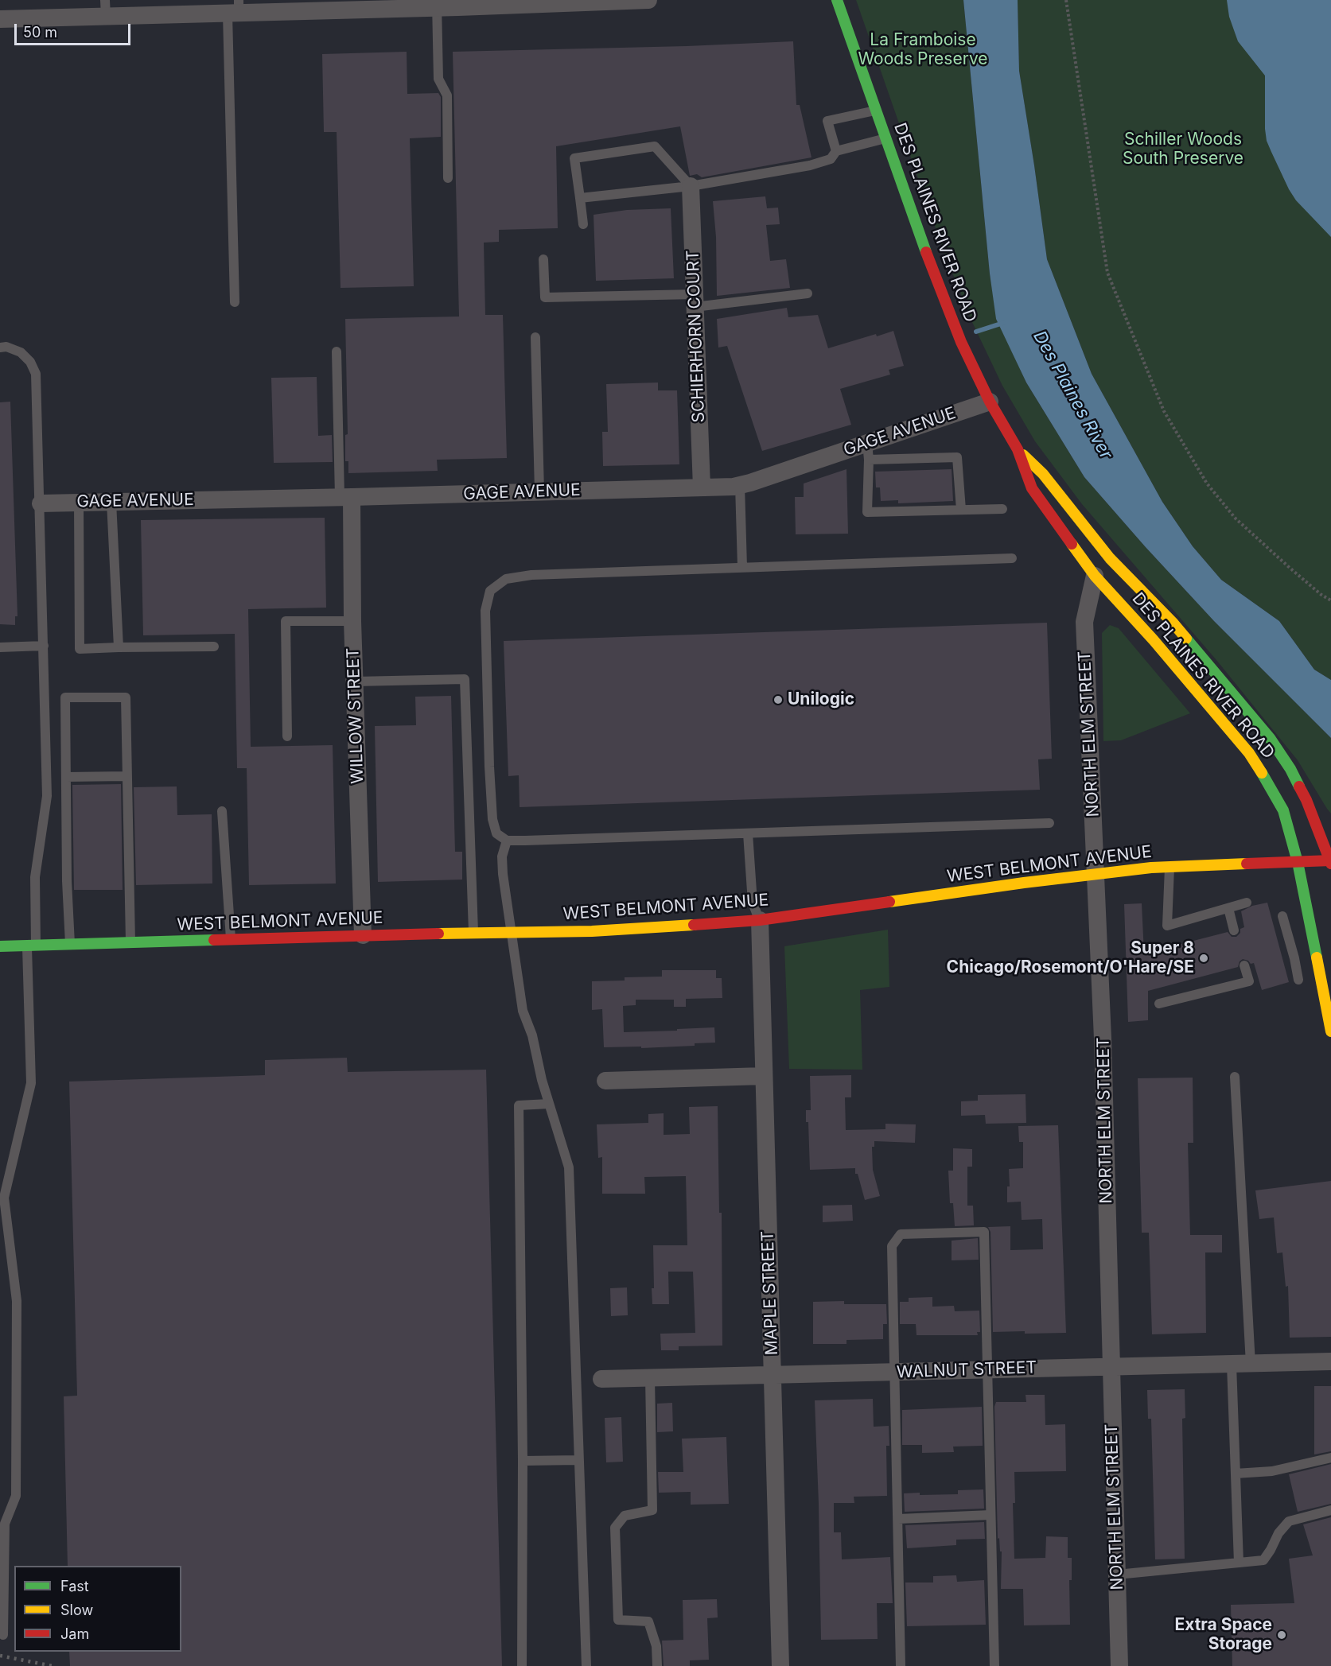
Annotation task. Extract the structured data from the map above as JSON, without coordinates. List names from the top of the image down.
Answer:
{
  "streets": {
    "main road": ["DES PLAINES RIVER ROAD", "WEST BELMONT AVENUE"],
    "street": [
      "SCHIERHORN COURT",
      "GAGE AVENUE",
      "WILLOW STREET",
      "NORTH ELM STREET",
      "MAPLE STREET",
      "WALNUT STREET"
    ]
  },
  "crossings": [
    ["DES PLAINES RIVER ROAD", "GAGE AVENUE"],
    ["DES PLAINES RIVER ROAD", "NORTH ELM STREET"],
    ["DES PLAINES RIVER ROAD", "WEST BELMONT AVENUE"],
    ["SCHIERHORN COURT", "GAGE AVENUE"],
    ["GAGE AVENUE", "WILLOW STREET"],
    ["WILLOW STREET", "WEST BELMONT AVENUE"],
    ["NORTH ELM STREET", "WEST BELMONT AVENUE"],
    ["NORTH ELM STREET", "WALNUT STREET"],
    ["WEST BELMONT AVENUE", "MAPLE STREET"],
    ["MAPLE STREET", "WALNUT STREET"]
  ],
  "water": ["Des Plaines River"],
  "parks": ["La Framboise Woods Preserve", "Schiller Woods South Preserve"],
  "places": ["Unilogic", "Super 8 Chicago/Rosemont/O'Hare/SE", "Extra Space Storage"],
  "legend": ["Fast", "Slow", "Jam"],
  "scale_bar": "50 m"
}
